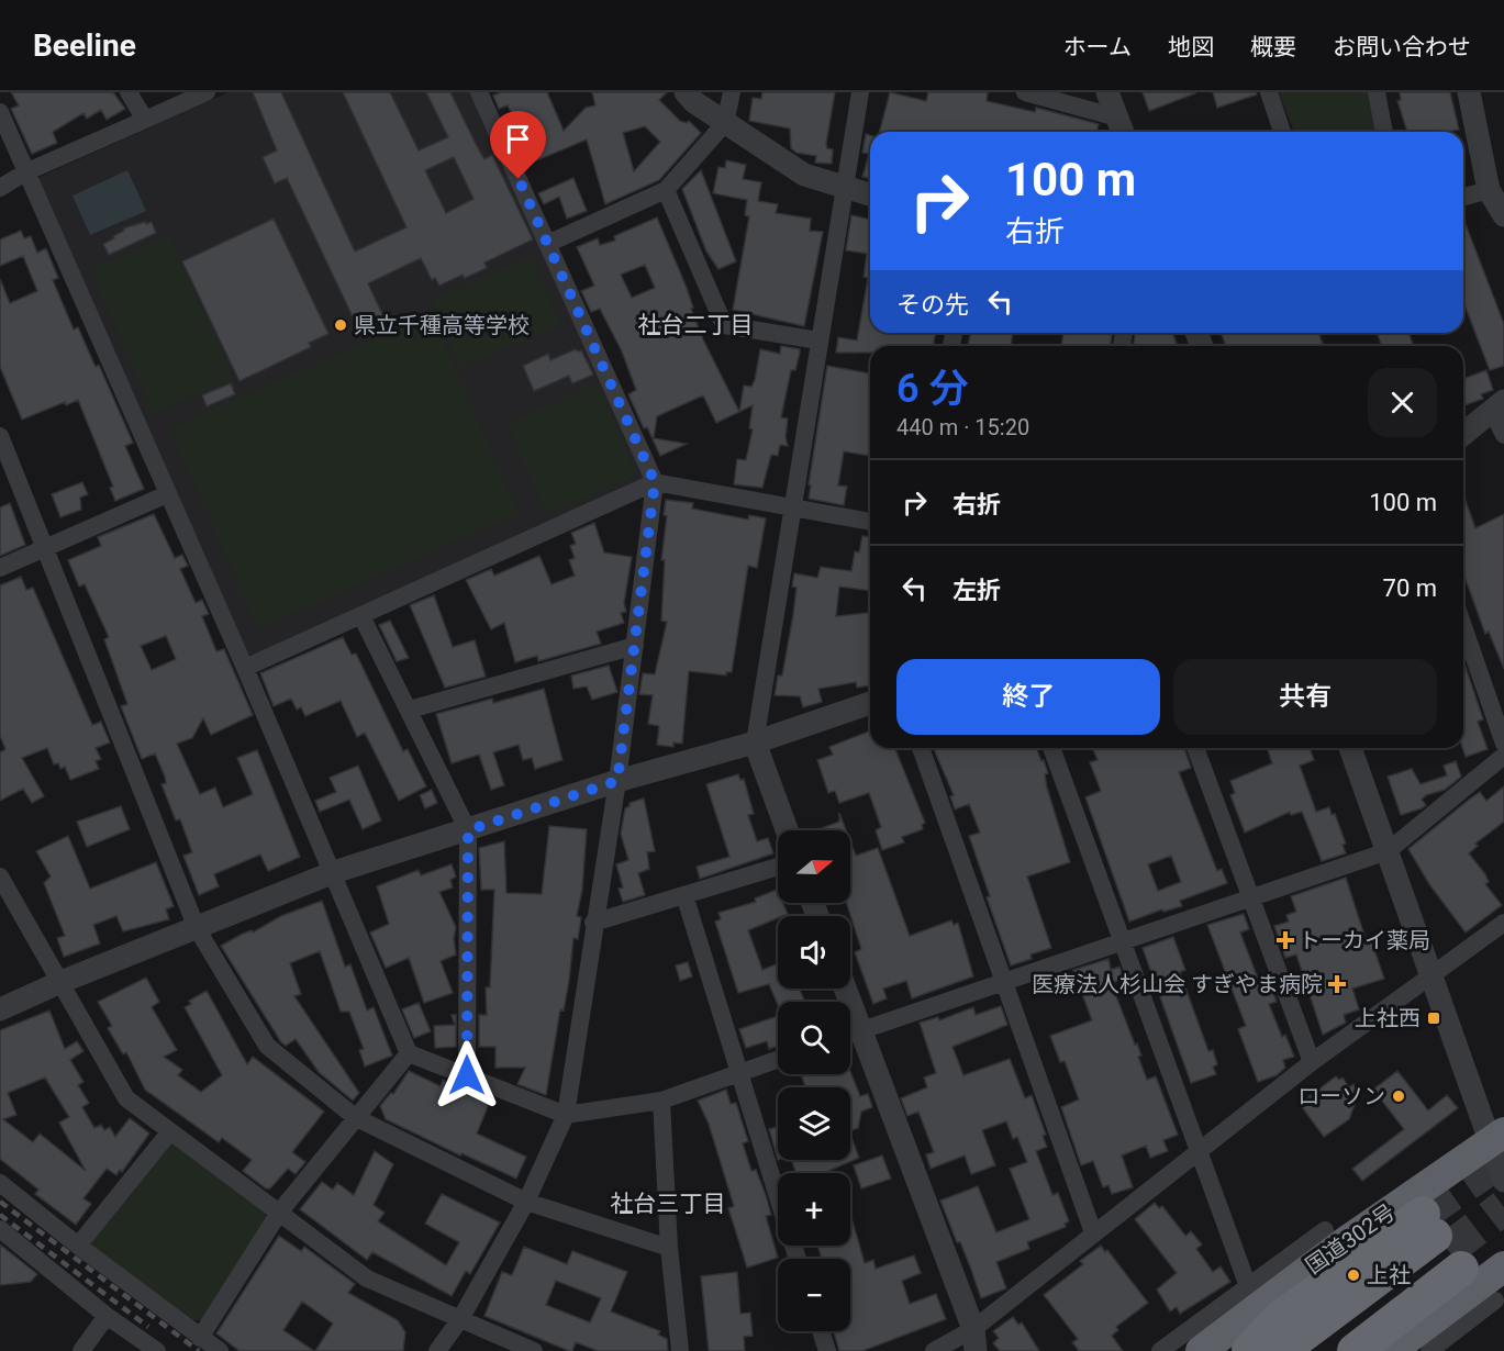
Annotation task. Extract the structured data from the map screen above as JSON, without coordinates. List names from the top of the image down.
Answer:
{
  "streets": {
    "highway": ["国道302号"]
  },
  "districts": ["社台二丁目", "社台三丁目"],
  "places": {
    "other": ["県立千種高等学校", "ローソン", "上社"],
    "health": ["トーカイ薬局", "医療法人杉山会 すぎやま病院"],
    "transit": ["上社西"]
  },
  "north": "right",
  "page": {
    "header": "Beeline",
    "nav": [
      "ホーム",
      "地図",
      "概要",
      "お問い合わせ"
    ],
    "turn": ["100 m", "右折"],
    "then": "その先",
    "heading": ["6 分", "440 m · 15:20"],
    "list": [
      {
        "name": "右折",
        "value": "100 m"
      },
      {
        "name": "左折",
        "value": "70 m"
      }
    ],
    "buttons": ["終了", "共有"],
    "map_buttons": ["+", "−"]
  }
}
